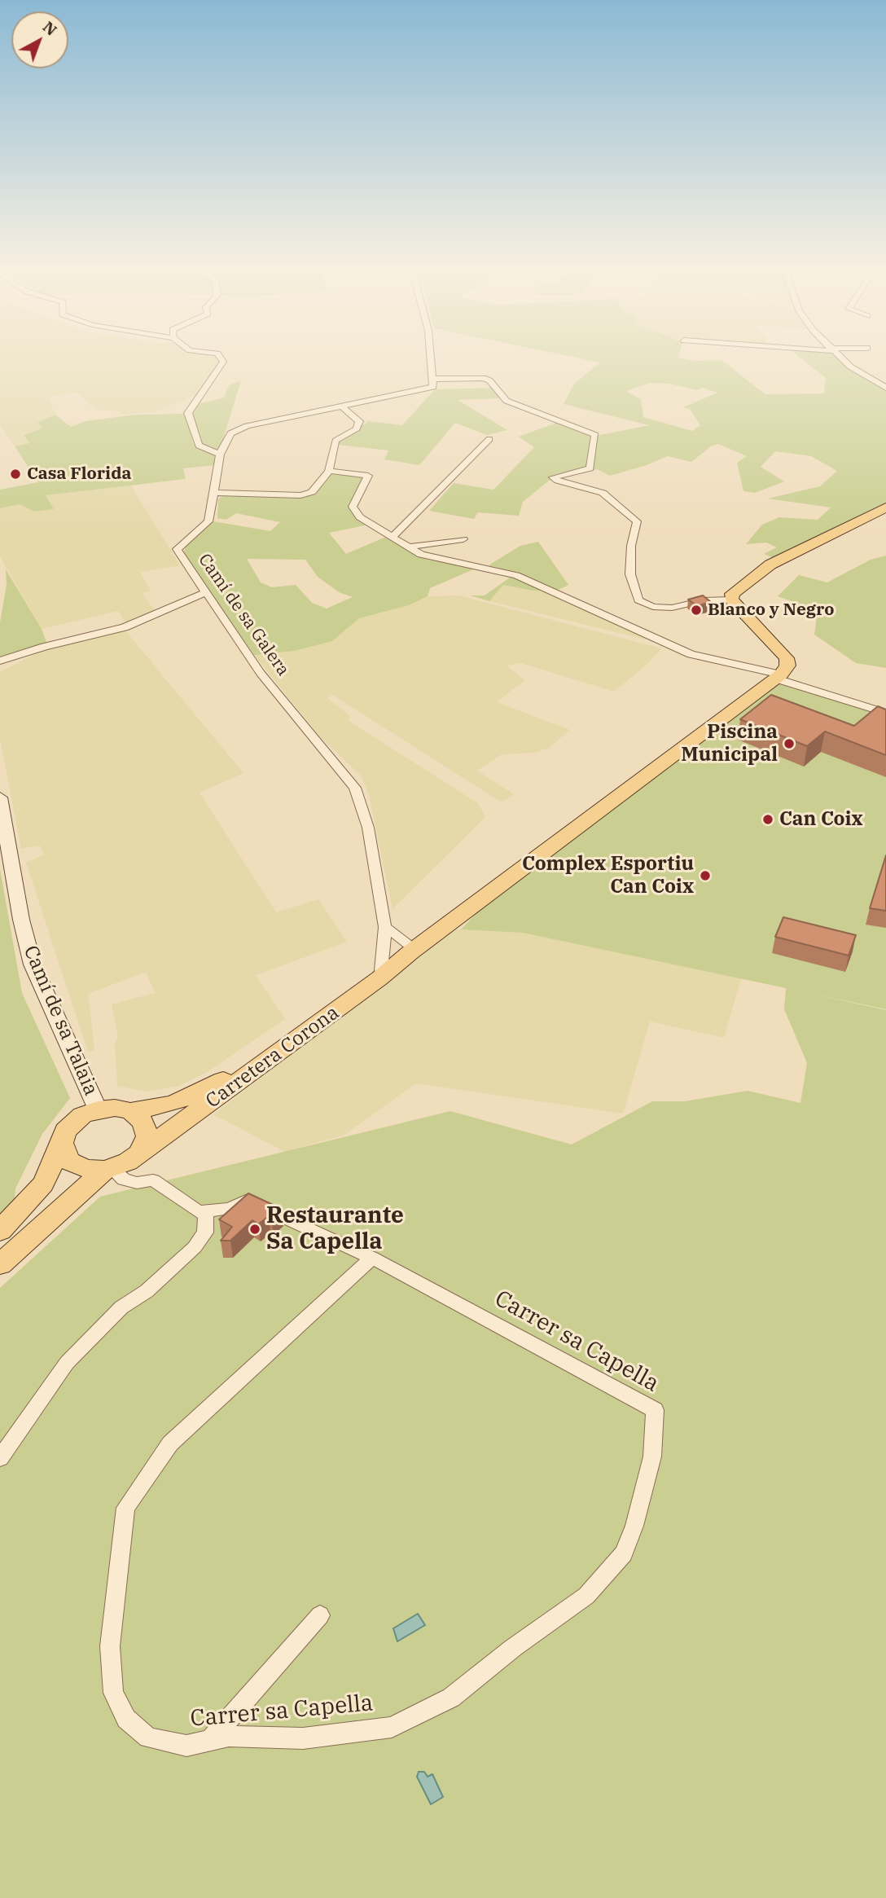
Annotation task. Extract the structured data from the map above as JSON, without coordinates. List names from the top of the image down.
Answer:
{
  "streets": {
    "main road": ["Carretera Corona"],
    "street": ["Camí de sa Galera", "Camí de sa Talaia", "Carrer sa Capella"]
  },
  "crossings": [
    ["Camí de sa Galera", "Carretera Corona"],
    ["Camí de sa Talaia", "Carretera Corona"]
  ],
  "places": [
    "Casa Florida",
    "Blanco y Negro",
    "Piscina Municipal",
    "Can Coix",
    "Complex Esportiu Can Coix",
    "Restaurante Sa Capella"
  ],
  "north": "top right"
}
